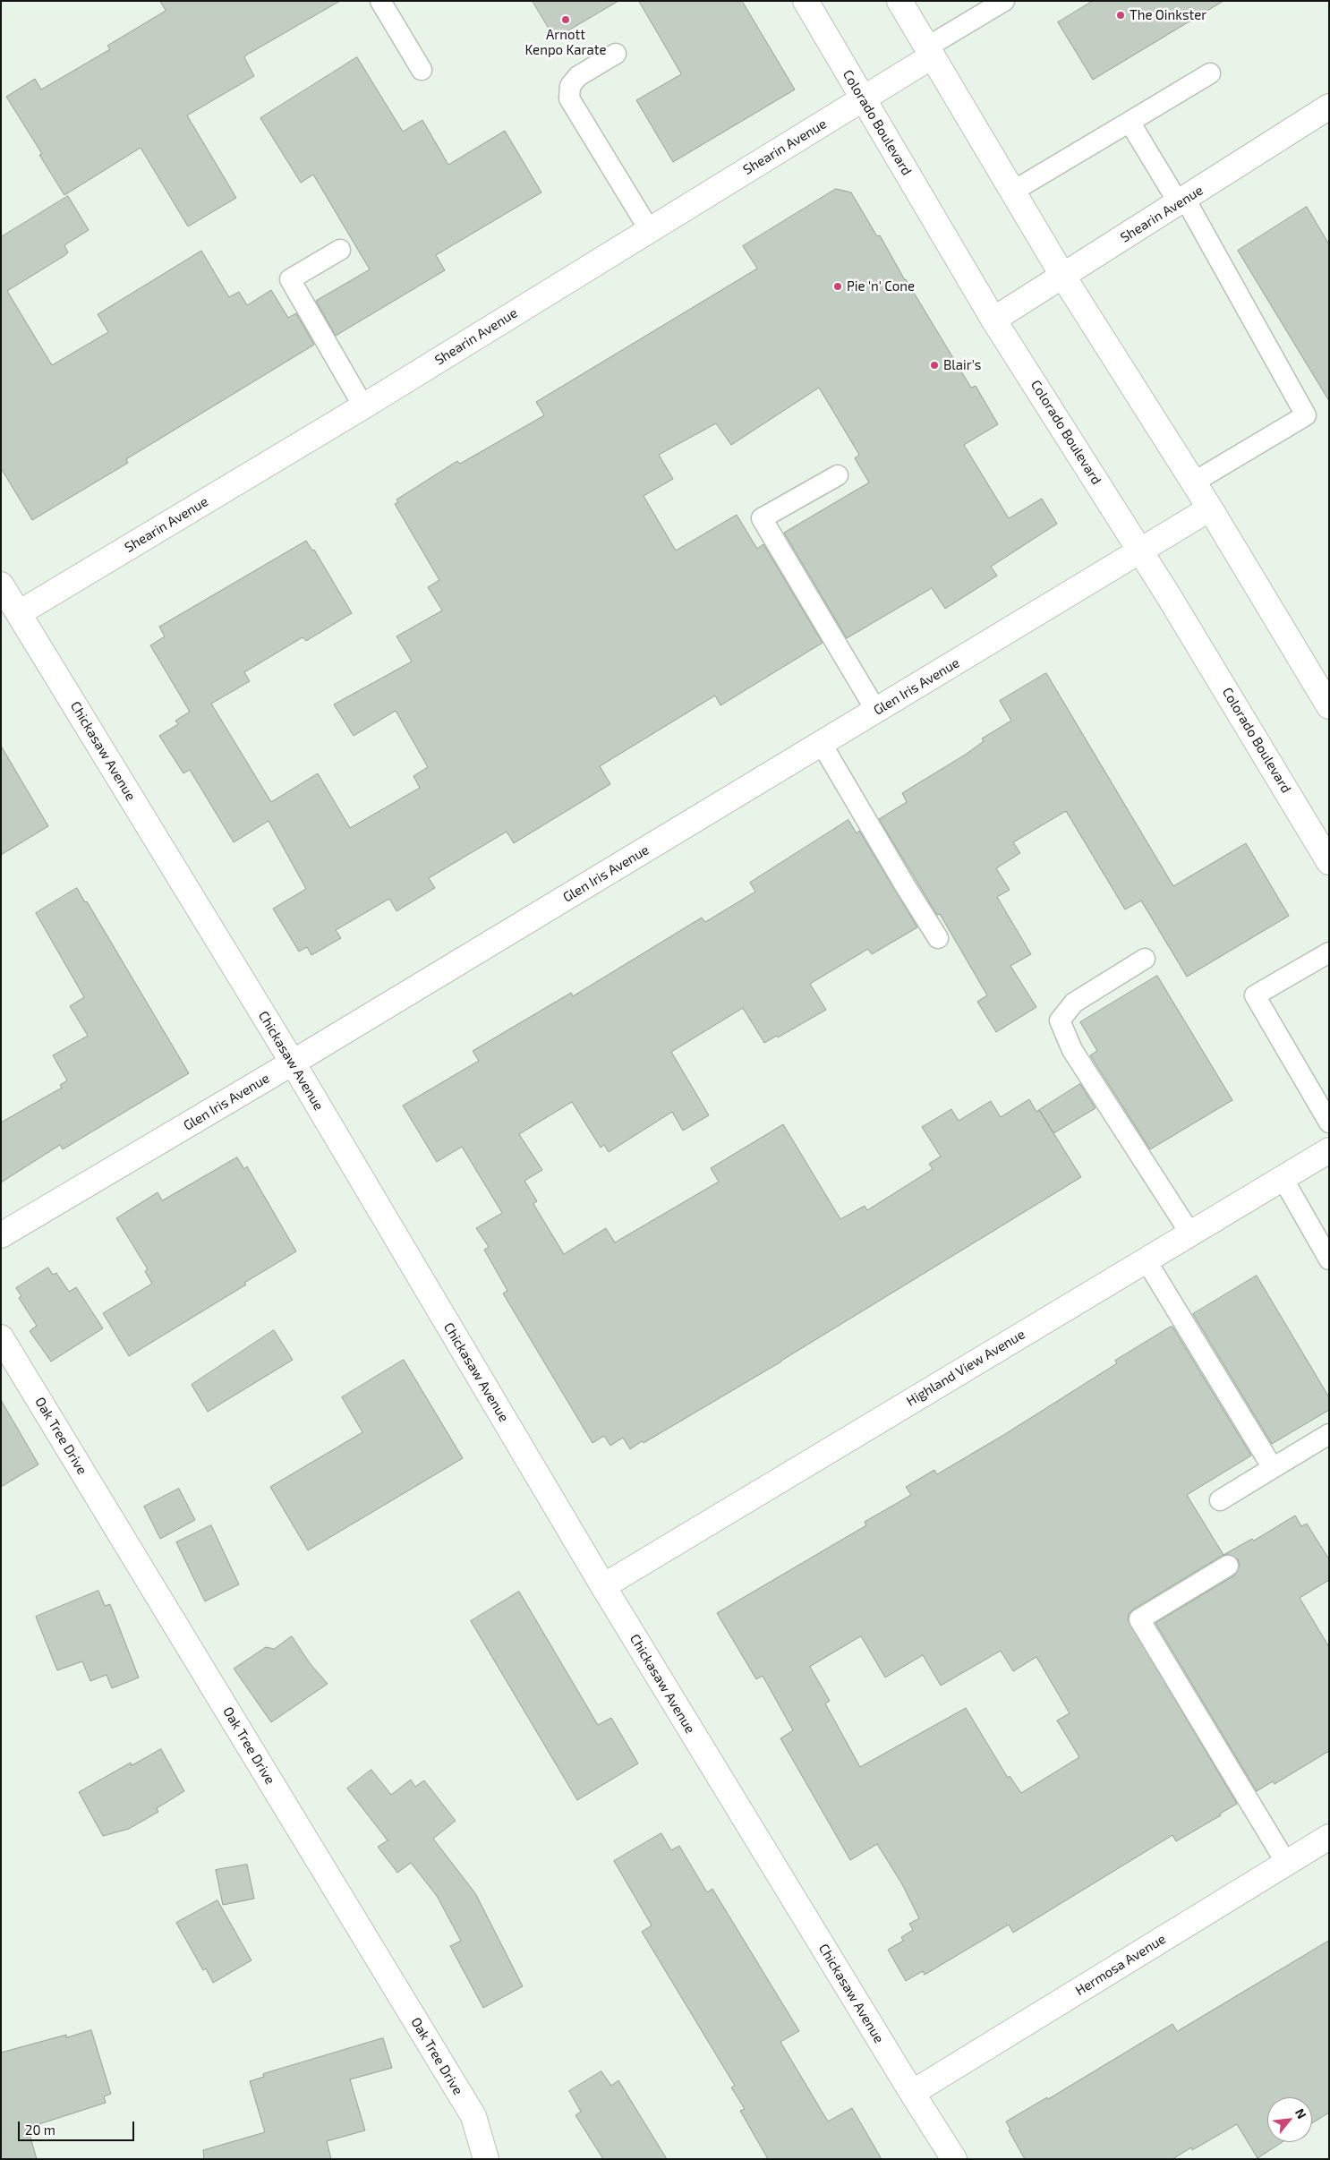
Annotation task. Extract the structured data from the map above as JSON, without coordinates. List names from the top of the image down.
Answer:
{
  "streets": {
    "street": [
      "Colorado Boulevard",
      "Shearin Avenue",
      "Glen Iris Avenue",
      "Chickasaw Avenue",
      "Highland View Avenue",
      "Oak Tree Drive",
      "Hermosa Avenue"
    ]
  },
  "crossings": [
    ["Colorado Boulevard", "Shearin Avenue"],
    ["Colorado Boulevard", "Glen Iris Avenue"],
    ["Shearin Avenue", "Chickasaw Avenue"],
    ["Glen Iris Avenue", "Chickasaw Avenue"],
    ["Chickasaw Avenue", "Highland View Avenue"],
    ["Chickasaw Avenue", "Hermosa Avenue"]
  ],
  "places": [
    "The Oinkster",
    "Arnott Kenpo Karate",
    "Pie 'n' Cone",
    "Blair's"
  ],
  "scale_bar": "20 m",
  "north": "top right"
}
